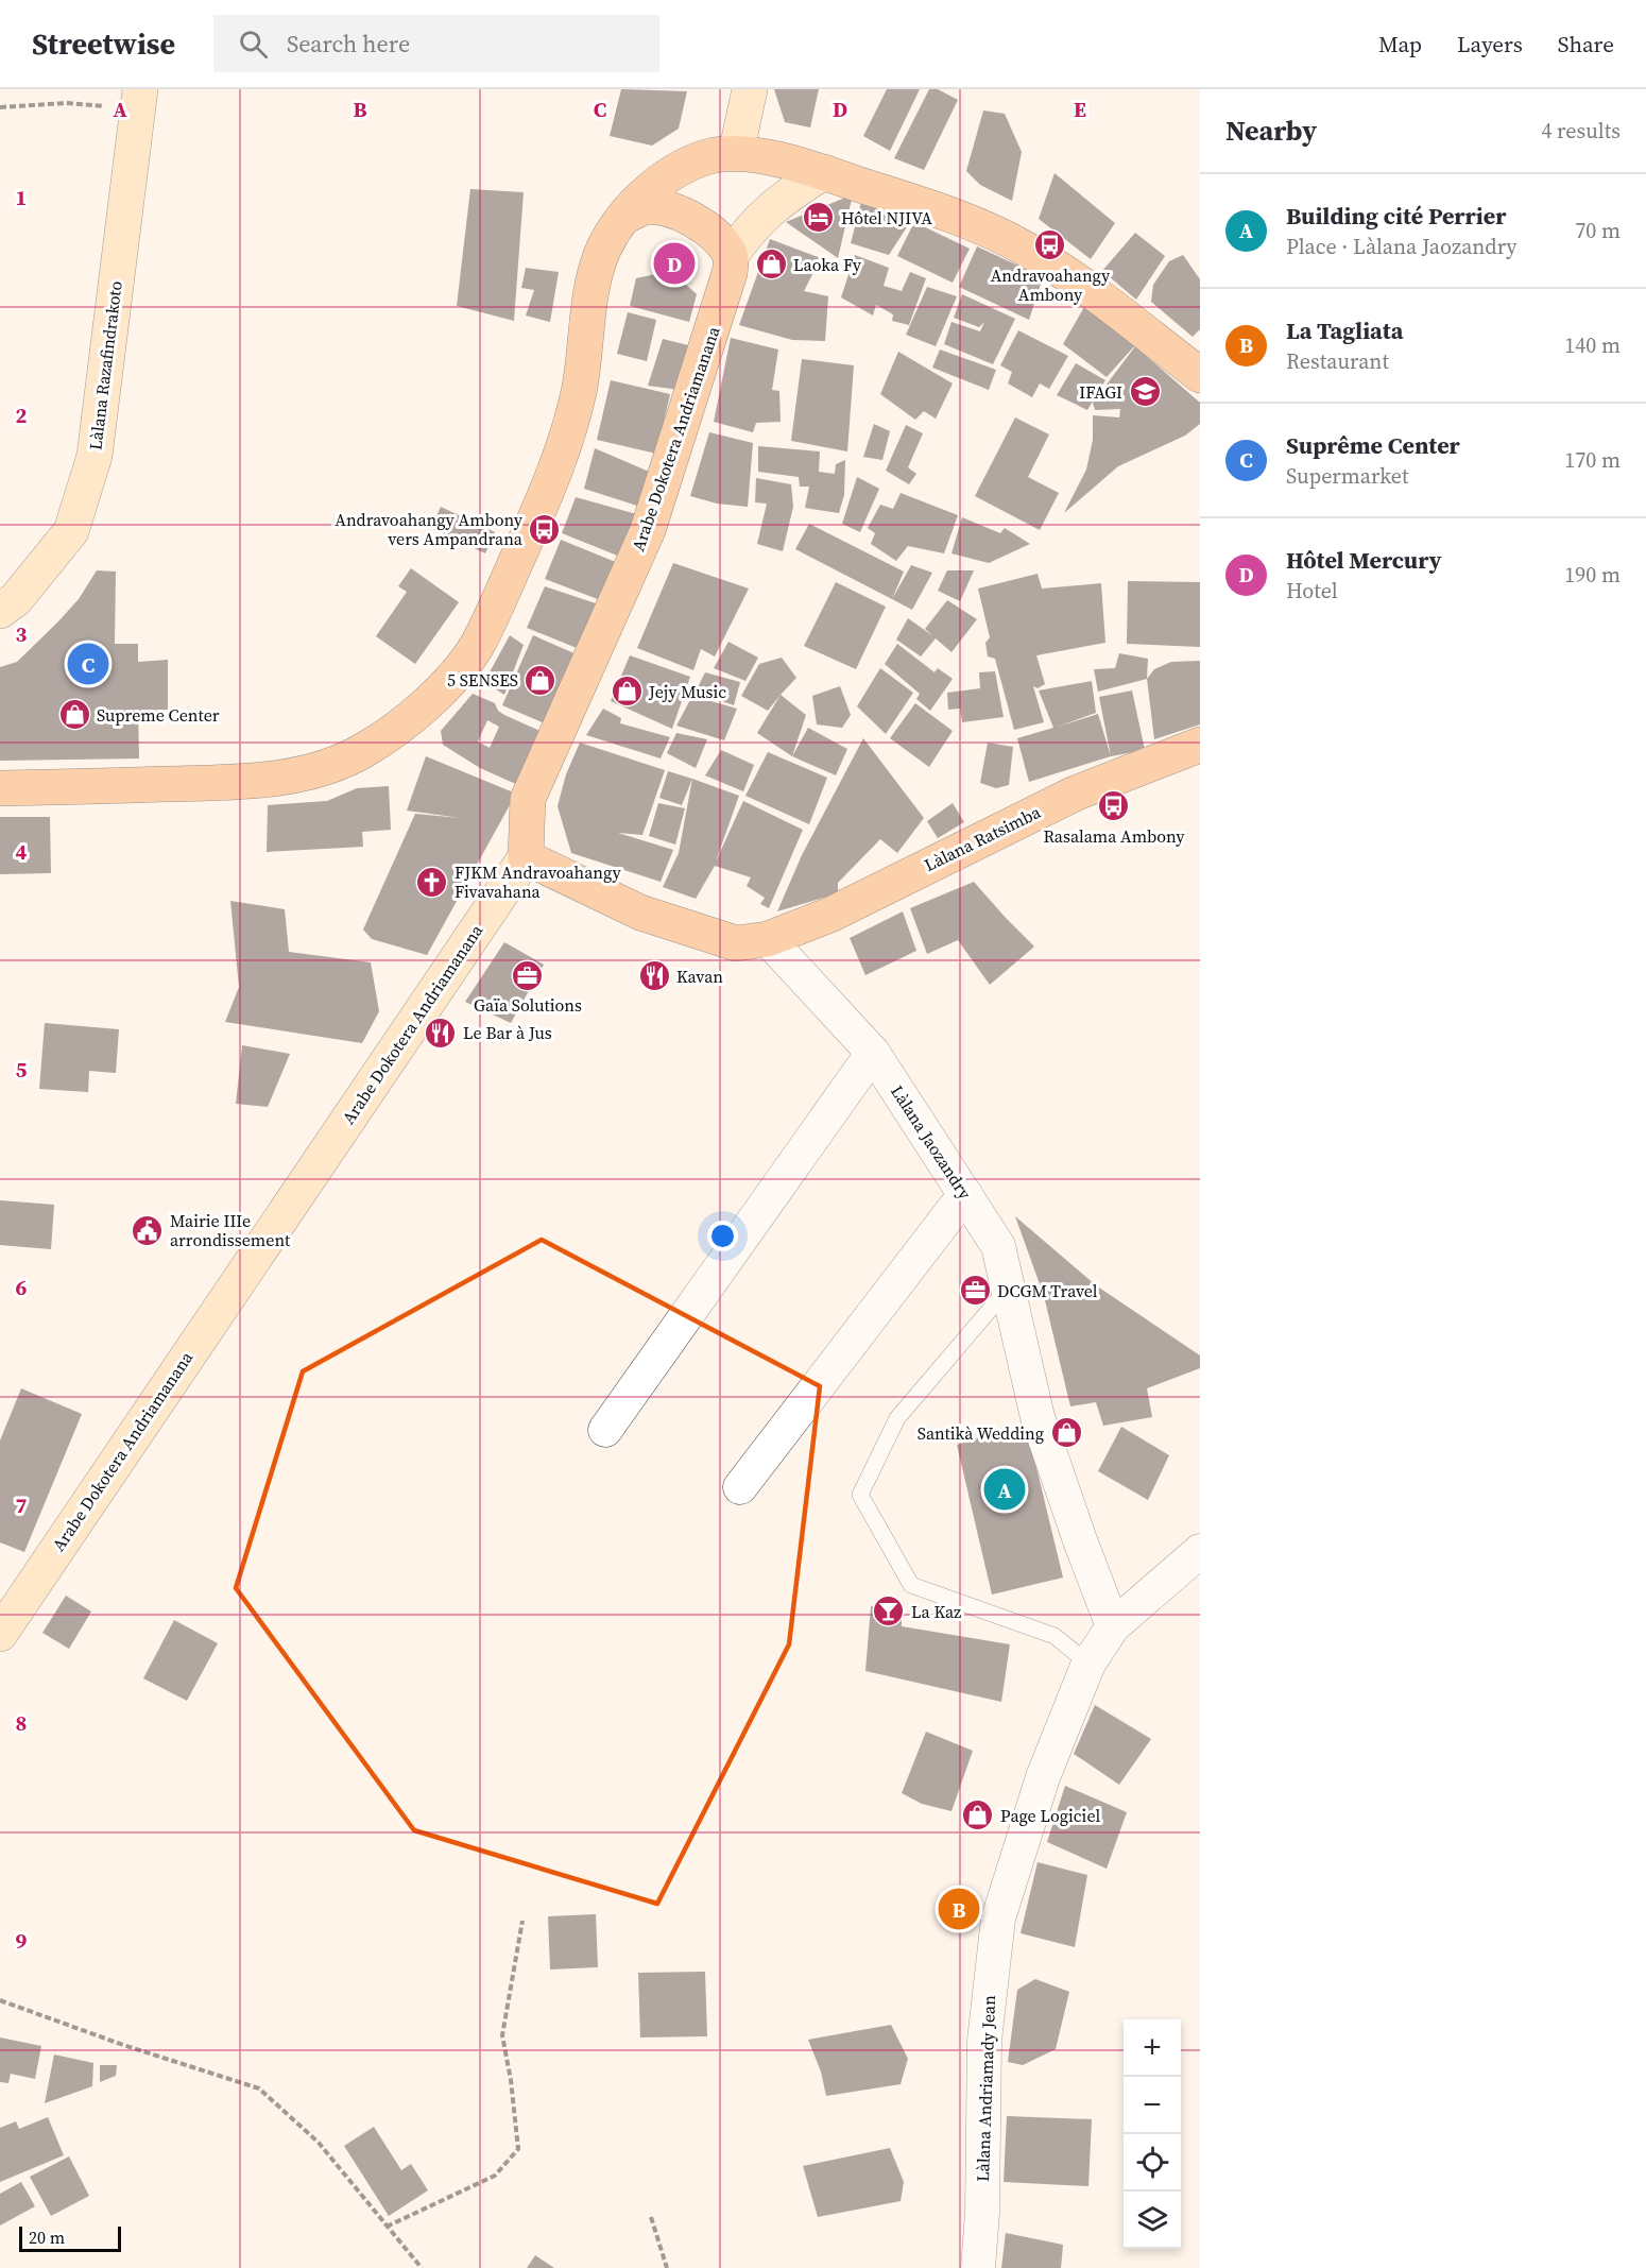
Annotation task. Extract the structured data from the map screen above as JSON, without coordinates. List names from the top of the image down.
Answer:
{
  "streets": {
    "main road": ["Arabe Dokotera Andriamanana", "Làlana Ratsimba"],
    "street": ["Làlana Razafindrakoto", "Làlana Jaozandry", "Làlana Andriamady Jean"]
  },
  "crossings": [
    ["Làlana Ratsimba", "Làlana Jaozandry"],
    ["Làlana Jaozandry", "Làlana Andriamady Jean"]
  ],
  "places": {
    "hotel": ["Hôtel NJIVA"],
    "bus stop": ["Andravoahangy Ambony", "Andravoahangy Ambony vers Ampandrana", "Rasalama Ambony"],
    "shop": [
      "Laoka Fy",
      "5 SENSES",
      "Jejy Music",
      "Supreme Center",
      "Santikà Wedding",
      "Page Logiciel"
    ],
    "school or university": ["IFAGI"],
    "church": ["FJKM Andravoahangy Fivavahana"],
    "office": ["Gaïa Solutions", "DCGM Travel"],
    "restaurant": ["Kavan", "Le Bar à Jus"],
    "public building": ["Mairie IIIe arrondissement"],
    "bar": ["La Kaz"]
  },
  "scale_bar": "20 m",
  "page": {
    "header": "Streetwise",
    "search": "Search here",
    "nav": ["Map", "Layers", "Share"],
    "heading": ["Nearby", "4 results"],
    "list": [
      {
        "mark": "A",
        "name": "Building cité Perrier",
        "note": "Place · Làlana Jaozandry",
        "value": "70 m"
      },
      {
        "mark": "B",
        "name": "La Tagliata",
        "note": "Restaurant",
        "value": "140 m"
      },
      {
        "mark": "C",
        "name": "Suprême Center",
        "note": "Supermarket",
        "value": "170 m"
      },
      {
        "mark": "D",
        "name": "Hôtel Mercury",
        "note": "Hotel",
        "value": "190 m"
      }
    ],
    "pins": [
      "D",
      "C",
      "A",
      "B"
    ],
    "map_buttons": ["+", "−"],
    "scale": "20 m"
  },
  "grid": {
    "columns": [
      "A",
      "B",
      "C",
      "D",
      "E"
    ],
    "rows": [
      "1",
      "2",
      "3",
      "4",
      "5",
      "6",
      "7",
      "8",
      "9"
    ]
  }
}
